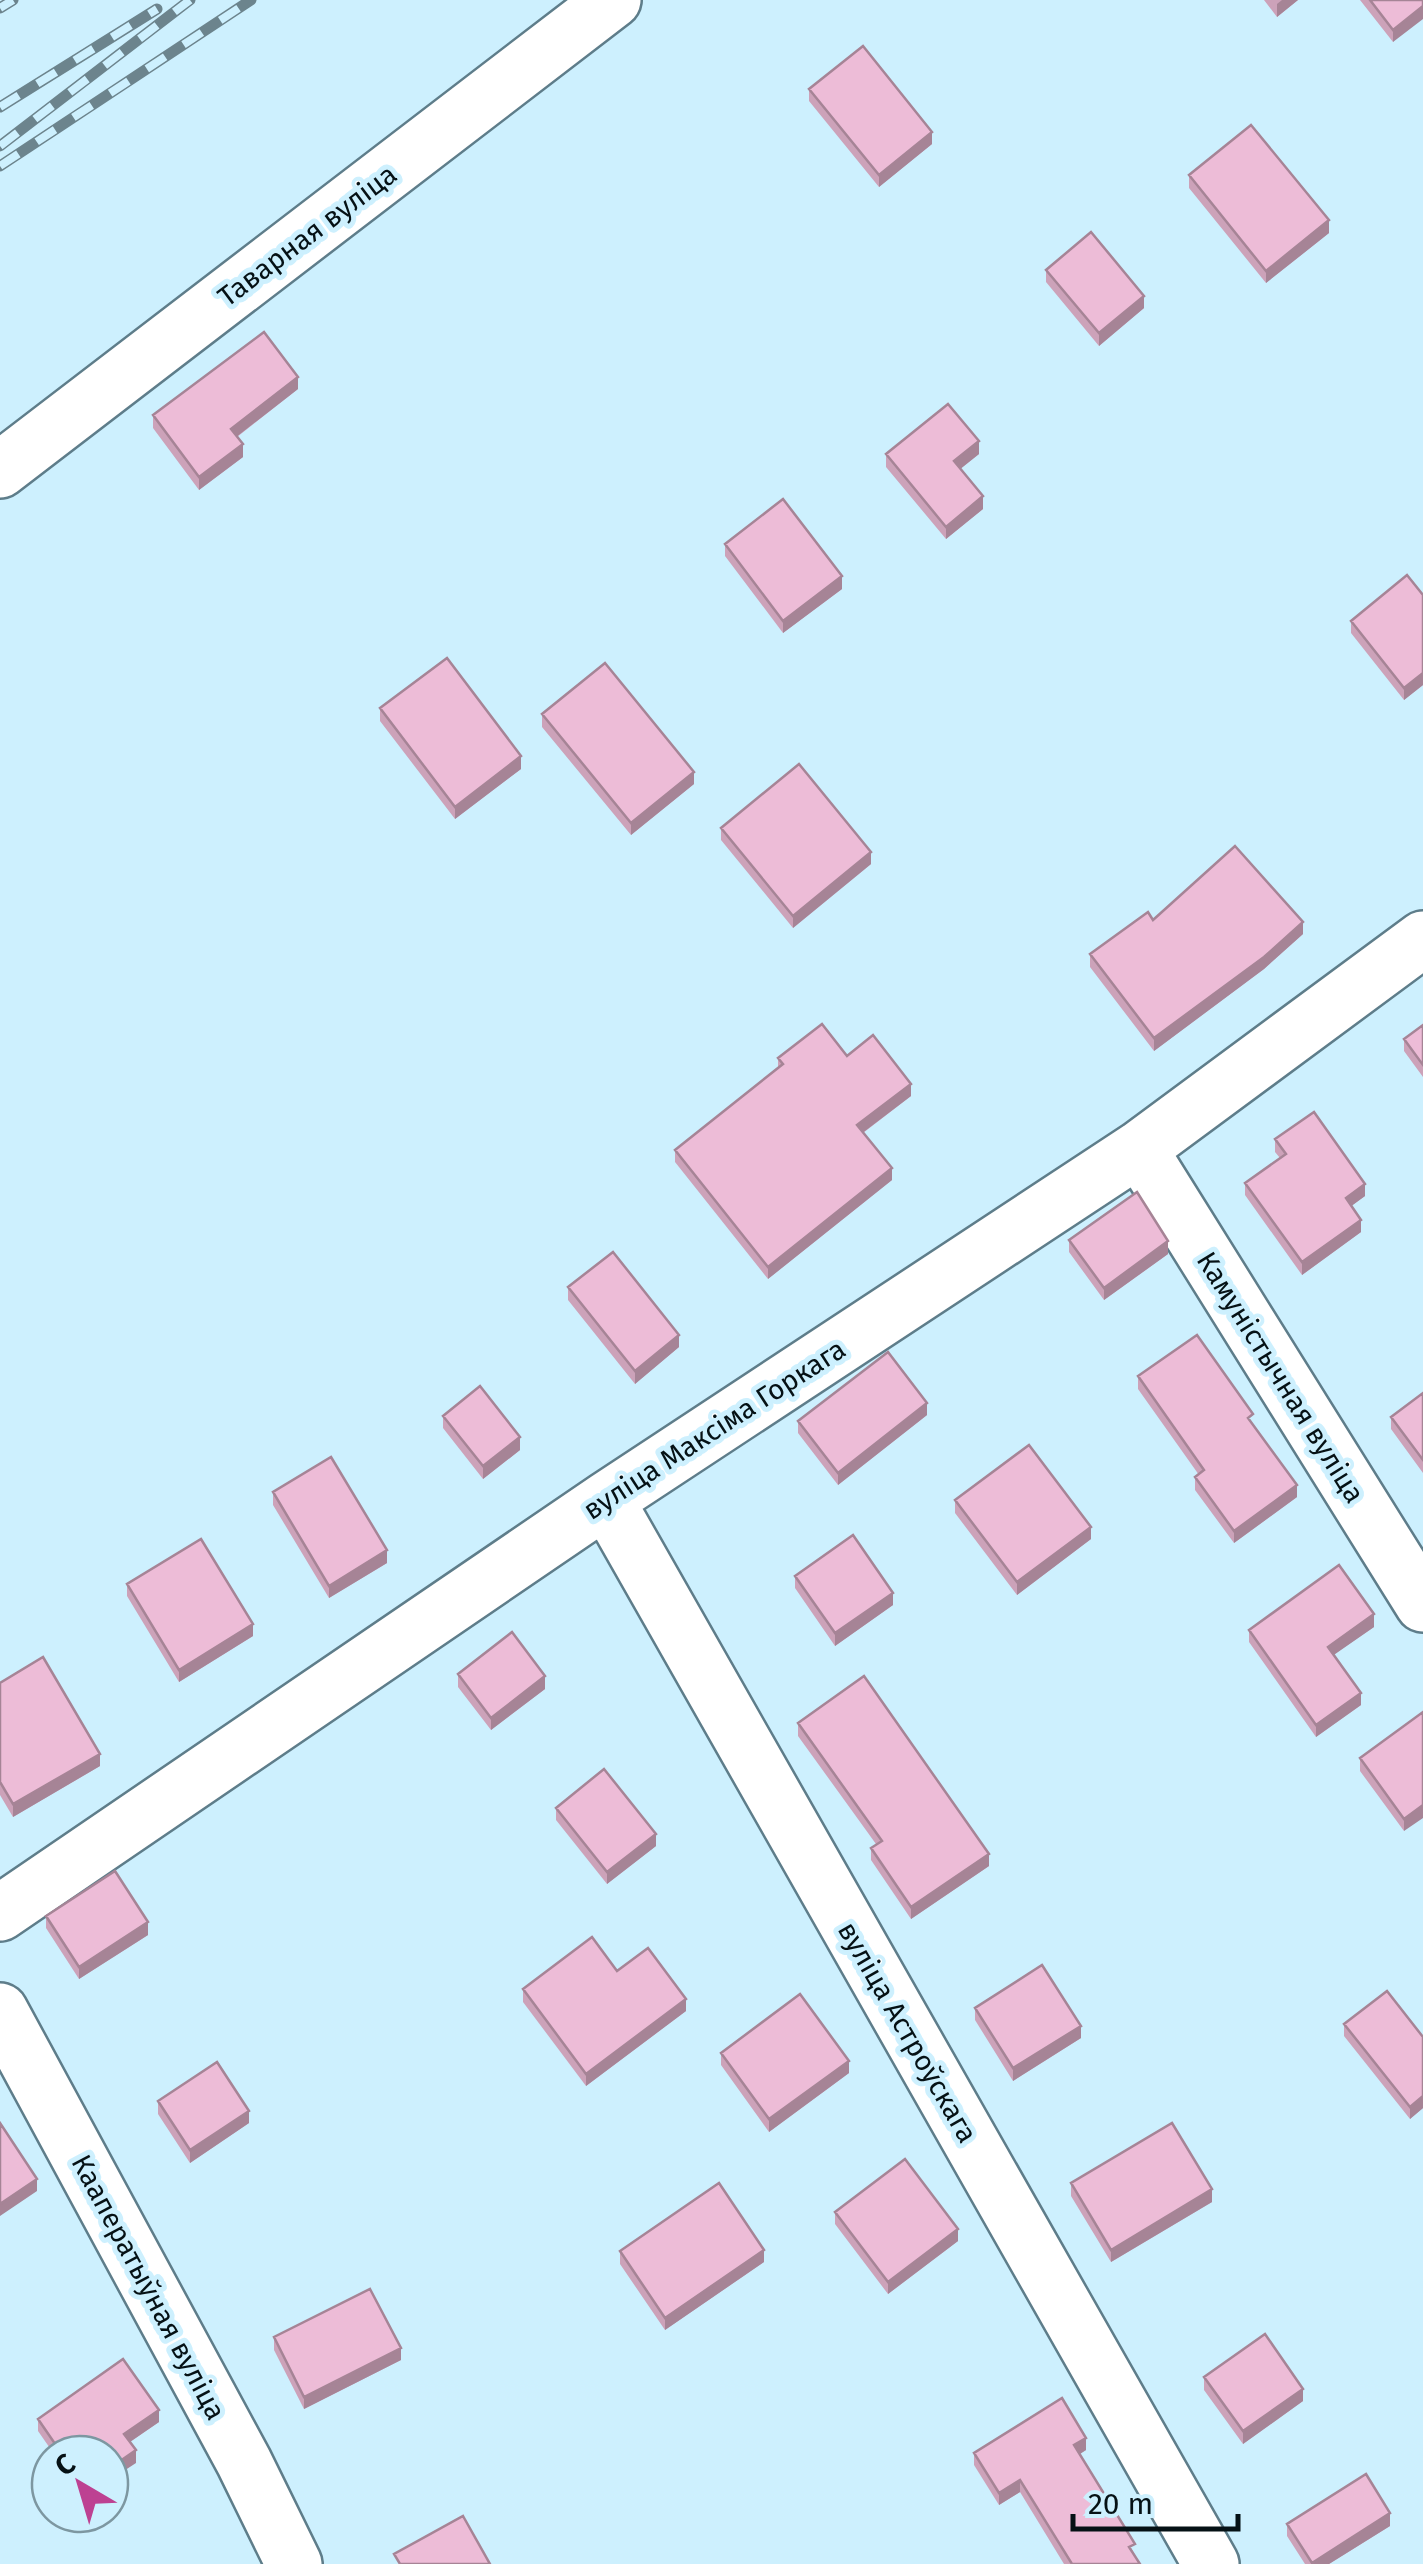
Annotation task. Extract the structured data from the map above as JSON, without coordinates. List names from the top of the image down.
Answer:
{
  "streets": {
    "street": [
      "Таварная вуліца",
      "Камуністычная вуліца",
      "вуліца Максіма Горкага",
      "вуліца Астроўскага",
      "Кааператыўная вуліца"
    ]
  },
  "crossings": [
    ["Камуністычная вуліца", "вуліца Максіма Горкага"],
    ["вуліца Максіма Горкага", "вуліца Астроўскага"]
  ],
  "scale_bar": "20 m",
  "north": "top left"
}
